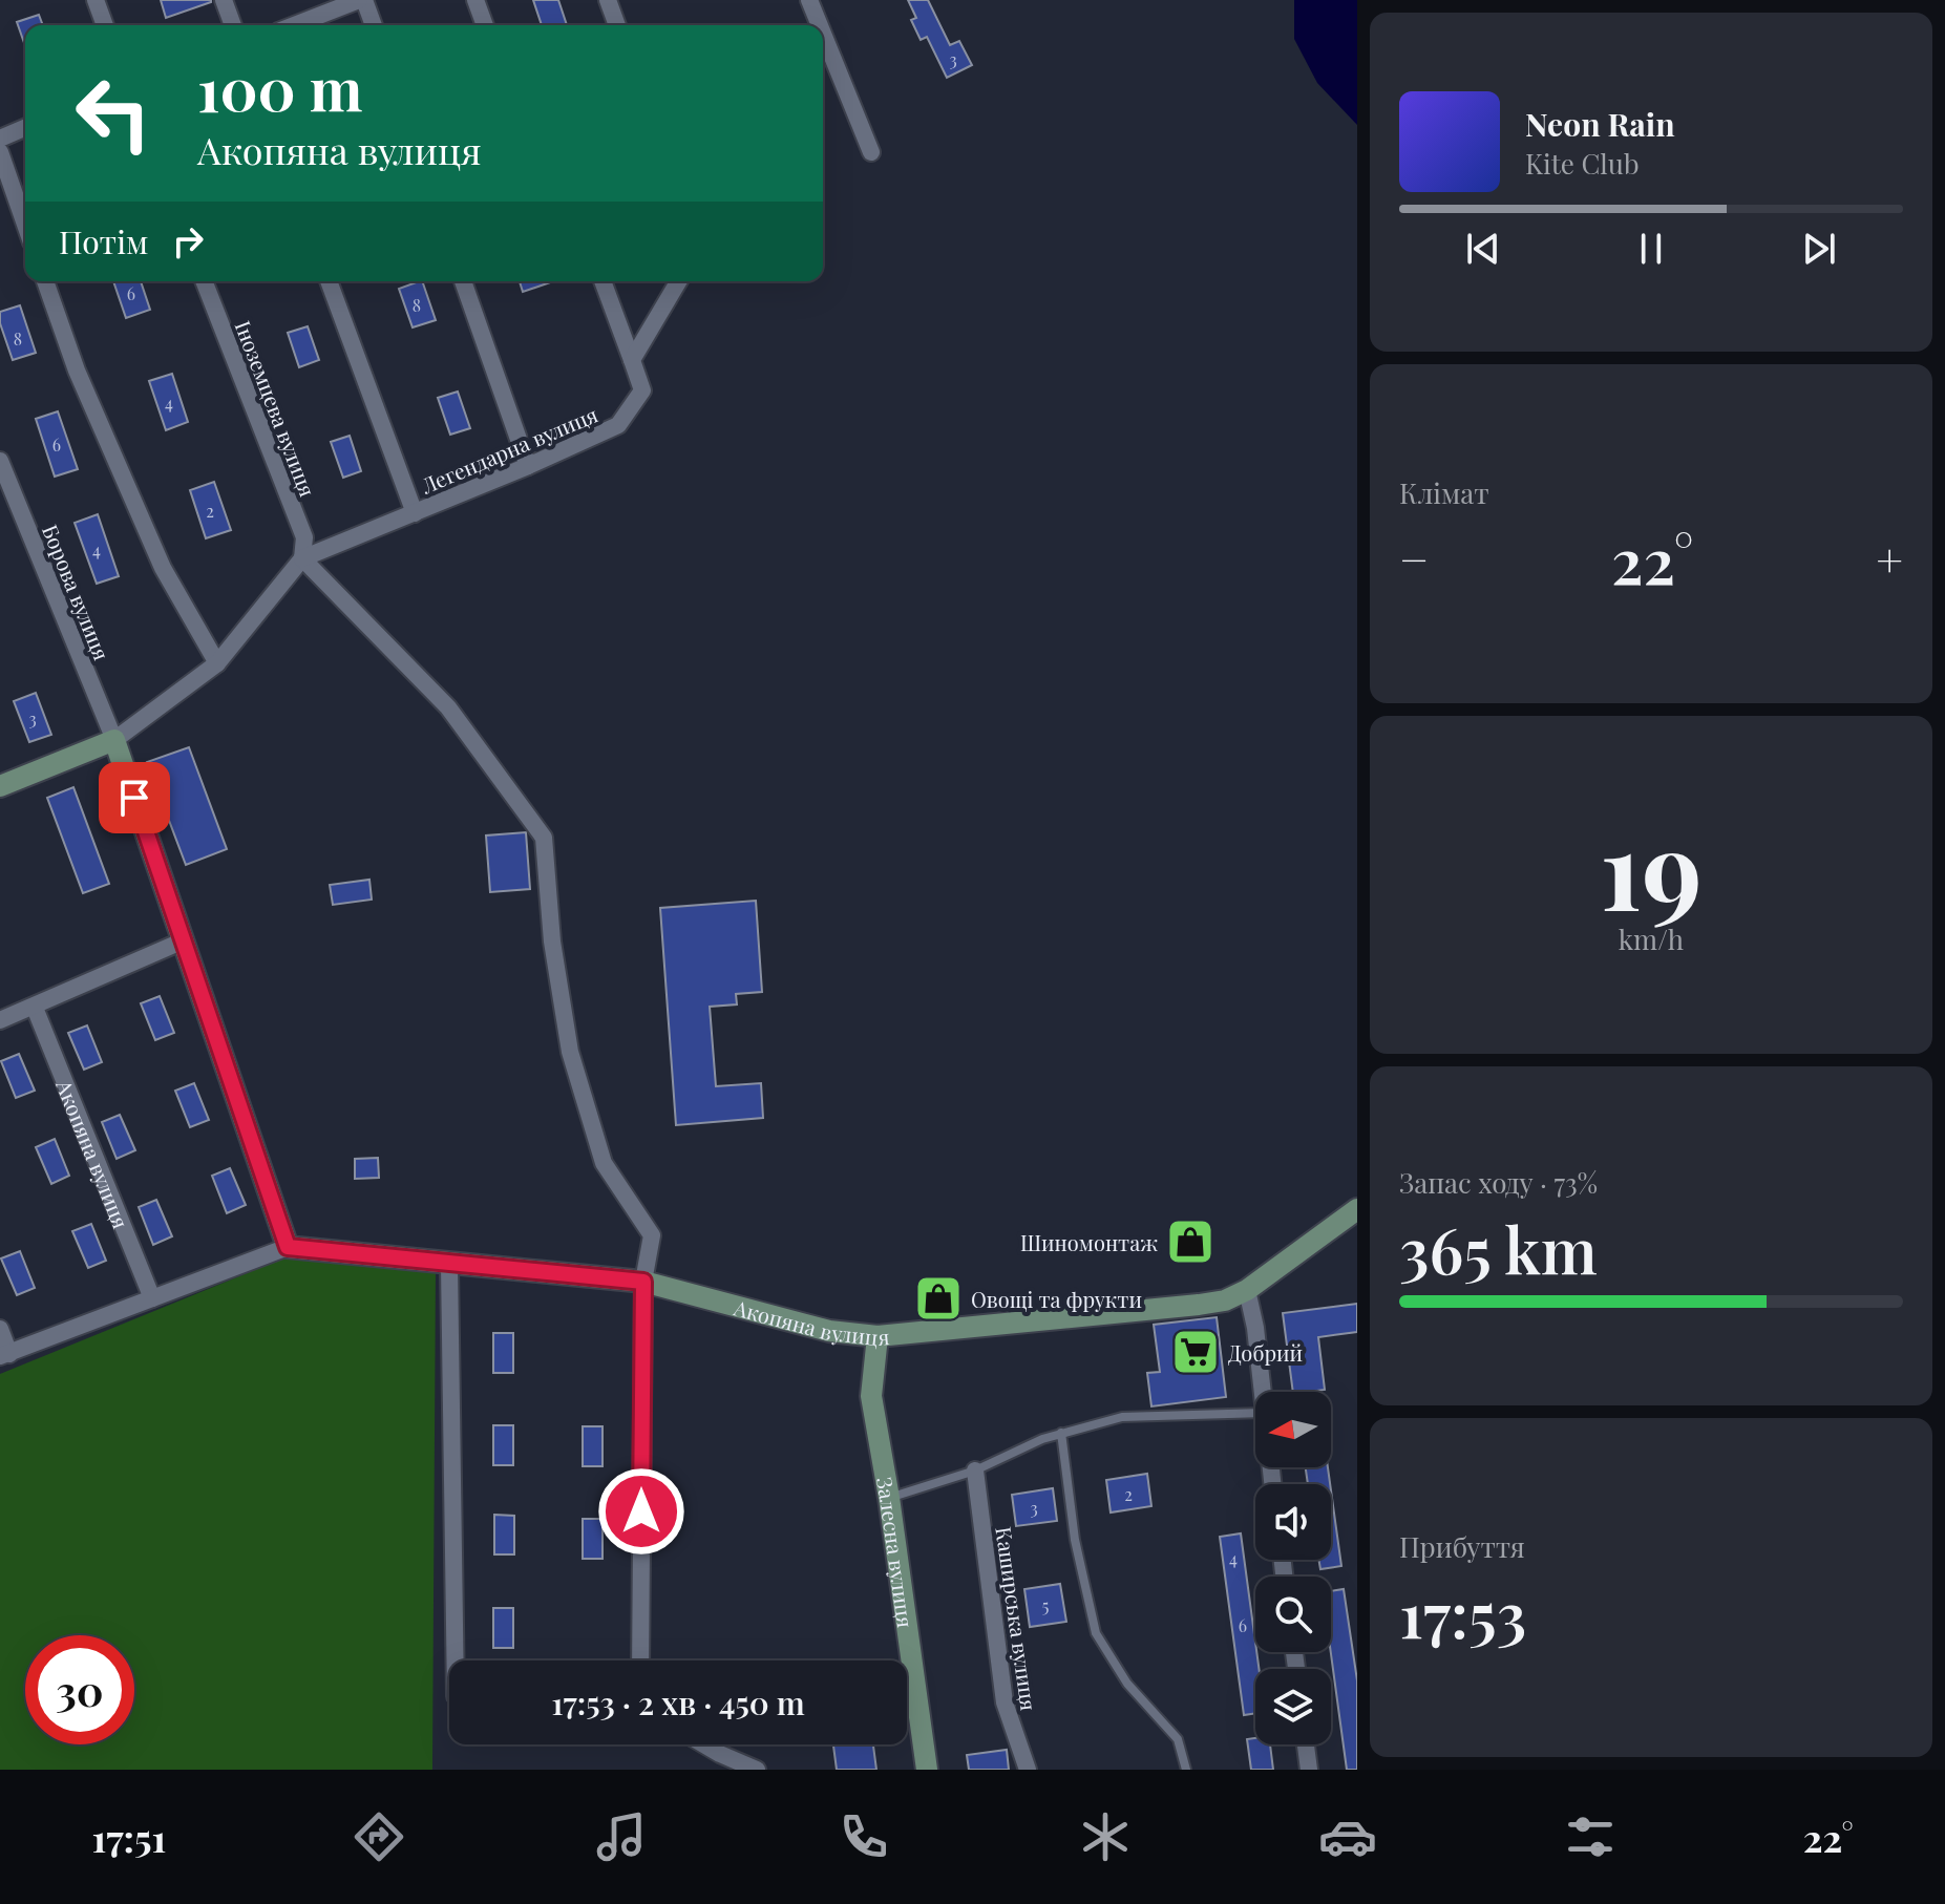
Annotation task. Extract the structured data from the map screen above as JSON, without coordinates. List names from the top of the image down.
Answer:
{
  "streets": {
    "main road": ["Акопяна вулиця", "Залесна вулиця"],
    "street": [
      "Іноземцева вулиця",
      "Легендарна вулиця",
      "Борова вулиця",
      "Каширська вулиця"
    ]
  },
  "crossings": [
    ["Іноземцева вулиця", "Легендарна вулиця"],
    ["Акопяна вулиця", "Залесна вулиця"]
  ],
  "places": {
    "shop": ["Шиномонтаж", "Овощі та фрукти"],
    "supermarket": ["Добрий"]
  },
  "house_numbers": [
    "3",
    "6",
    "8",
    "8",
    "4",
    "6",
    "2",
    "4",
    "3",
    "2",
    "3",
    "4",
    "5",
    "6"
  ],
  "north": "left",
  "page": {
    "turn": ["100 m", "Акопяна вулиця"],
    "song": ["Neon Rain", "Kite Club"],
    "then": "Потім",
    "tile": [
      "Клімат",
      ["19", "km/h"],
      ["Запас ходу · 73%", "365 km"],
      ["Прибуття", "17:53"]
    ],
    "heat": ["−", "22°", "+"],
    "limit": "30",
    "trip": "17:53 · 2 хв · 450 m",
    "tabs": ["17:51", "22°"]
  }
}
